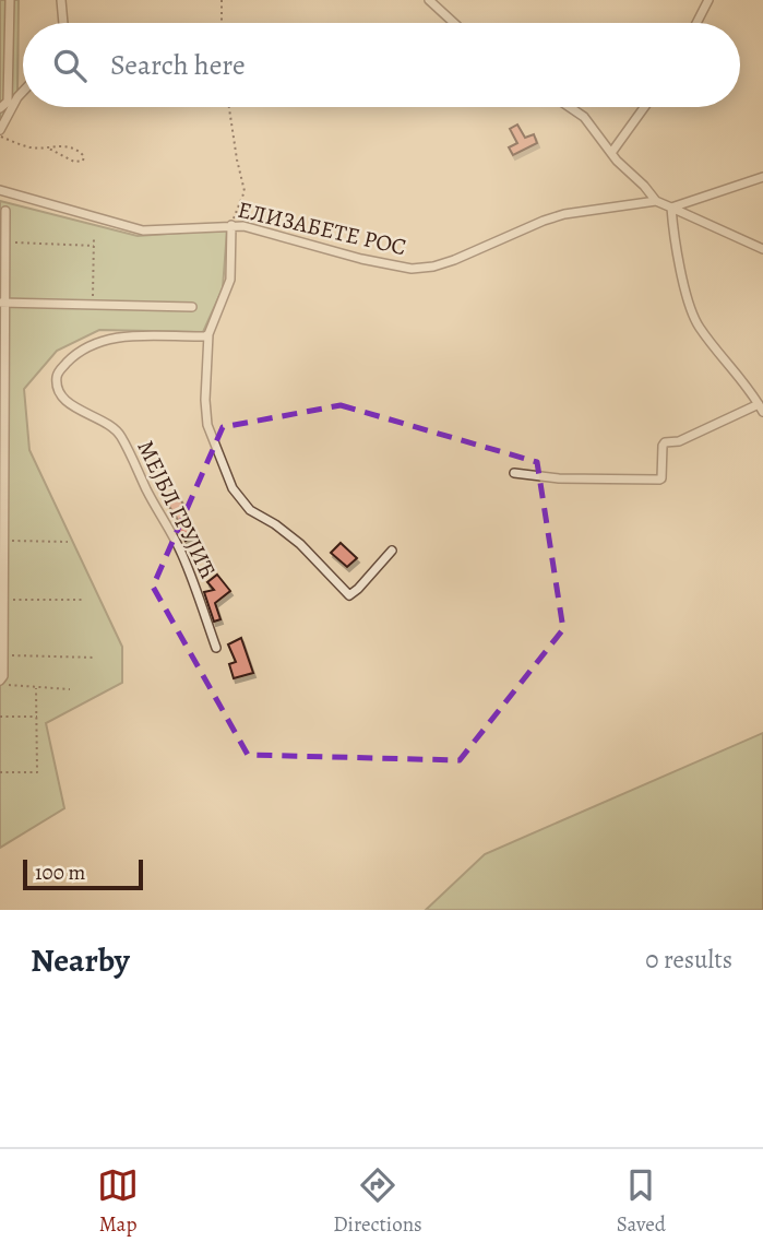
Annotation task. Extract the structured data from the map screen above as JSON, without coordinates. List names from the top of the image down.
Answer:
{
  "streets": {
    "street": ["ЕЛИЗАБЕТЕ РОС", "МЕЈБЛ ГРУЈИЋ"]
  },
  "scale_bar": "100 m",
  "page": {
    "search": "Search here",
    "scale": "100 m",
    "heading": ["Nearby", "0 results"],
    "nav": ["Map", "Directions", "Saved"]
  }
}
